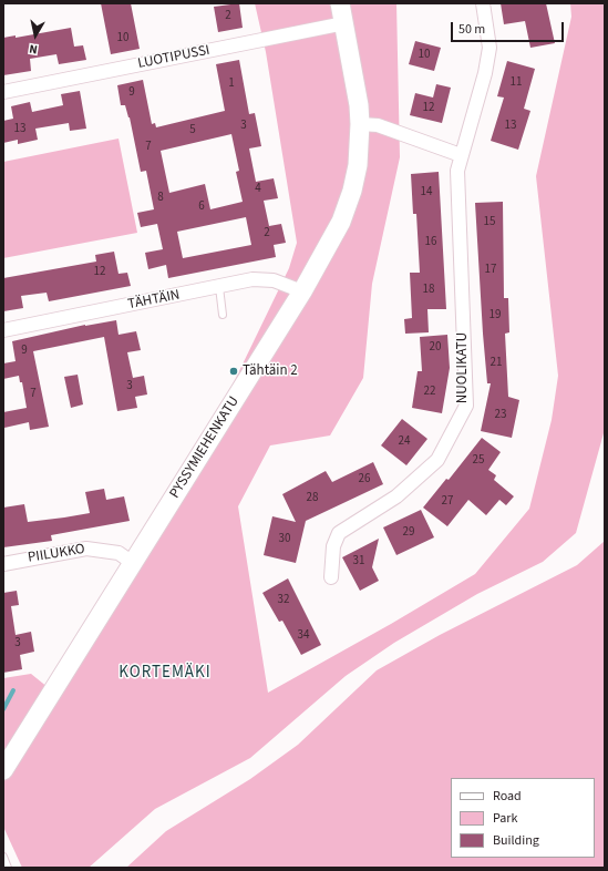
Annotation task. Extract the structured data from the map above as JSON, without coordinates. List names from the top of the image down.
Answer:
{
  "streets": {
    "street": [
      "LUOTIPUSSI",
      "TÄHTÄIN",
      "NUOLIKATU",
      "PYSSYMIEHENKATU",
      "PIILUKKO"
    ]
  },
  "crossings": [
    ["LUOTIPUSSI", "PYSSYMIEHENKATU"],
    ["TÄHTÄIN", "PYSSYMIEHENKATU"],
    ["PYSSYMIEHENKATU", "PIILUKKO"]
  ],
  "districts": ["KORTEMÄKI"],
  "places": ["Tähtäin 2"],
  "house_numbers": [
    "2",
    "10",
    "10",
    "11",
    "1",
    "9",
    "12",
    "3",
    "13",
    "13",
    "5",
    "7",
    "4",
    "14",
    "8",
    "6",
    "15",
    "2",
    "16",
    "17",
    "12",
    "18",
    "19",
    "20",
    "9",
    "21",
    "3",
    "22",
    "7",
    "23",
    "24",
    "25",
    "26",
    "28",
    "27",
    "29",
    "30",
    "31",
    "32",
    "34",
    "3"
  ],
  "legend": ["Road", "Park", "Building"],
  "scale_bar": "50 m",
  "north": "bottom"
}
